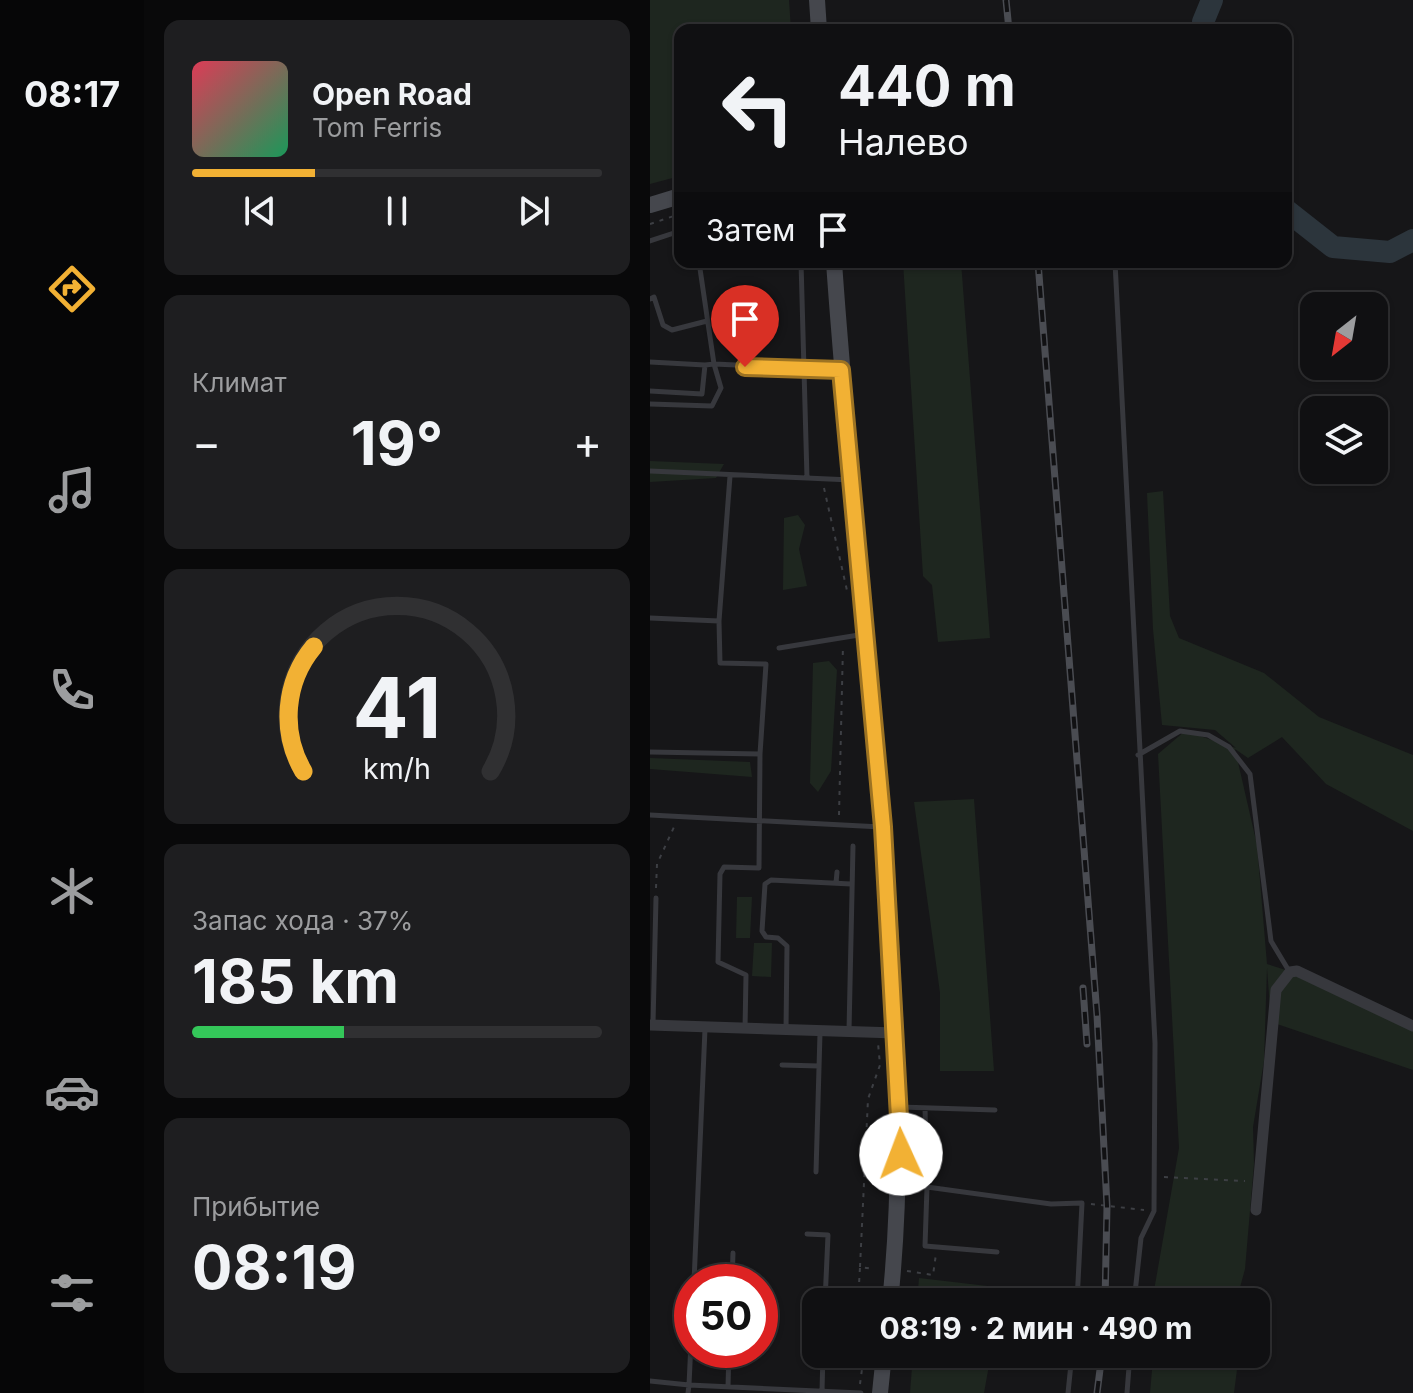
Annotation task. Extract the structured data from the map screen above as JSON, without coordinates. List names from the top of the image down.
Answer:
{
  "north": "bottom left",
  "page": {
    "tabs": "08:17",
    "turn": ["440 m", "Налево"],
    "song": ["Open Road", "Tom Ferris"],
    "then": "Затем",
    "tile": [
      "Климат",
      ["Запас хода · 37%", "185 km"],
      ["Прибытие", "08:19"]
    ],
    "heat": ["−", "19°", "+"],
    "limit": "50",
    "trip": "08:19 · 2 мин · 490 m",
    "gauge": ["41", "km/h"]
  }
}
